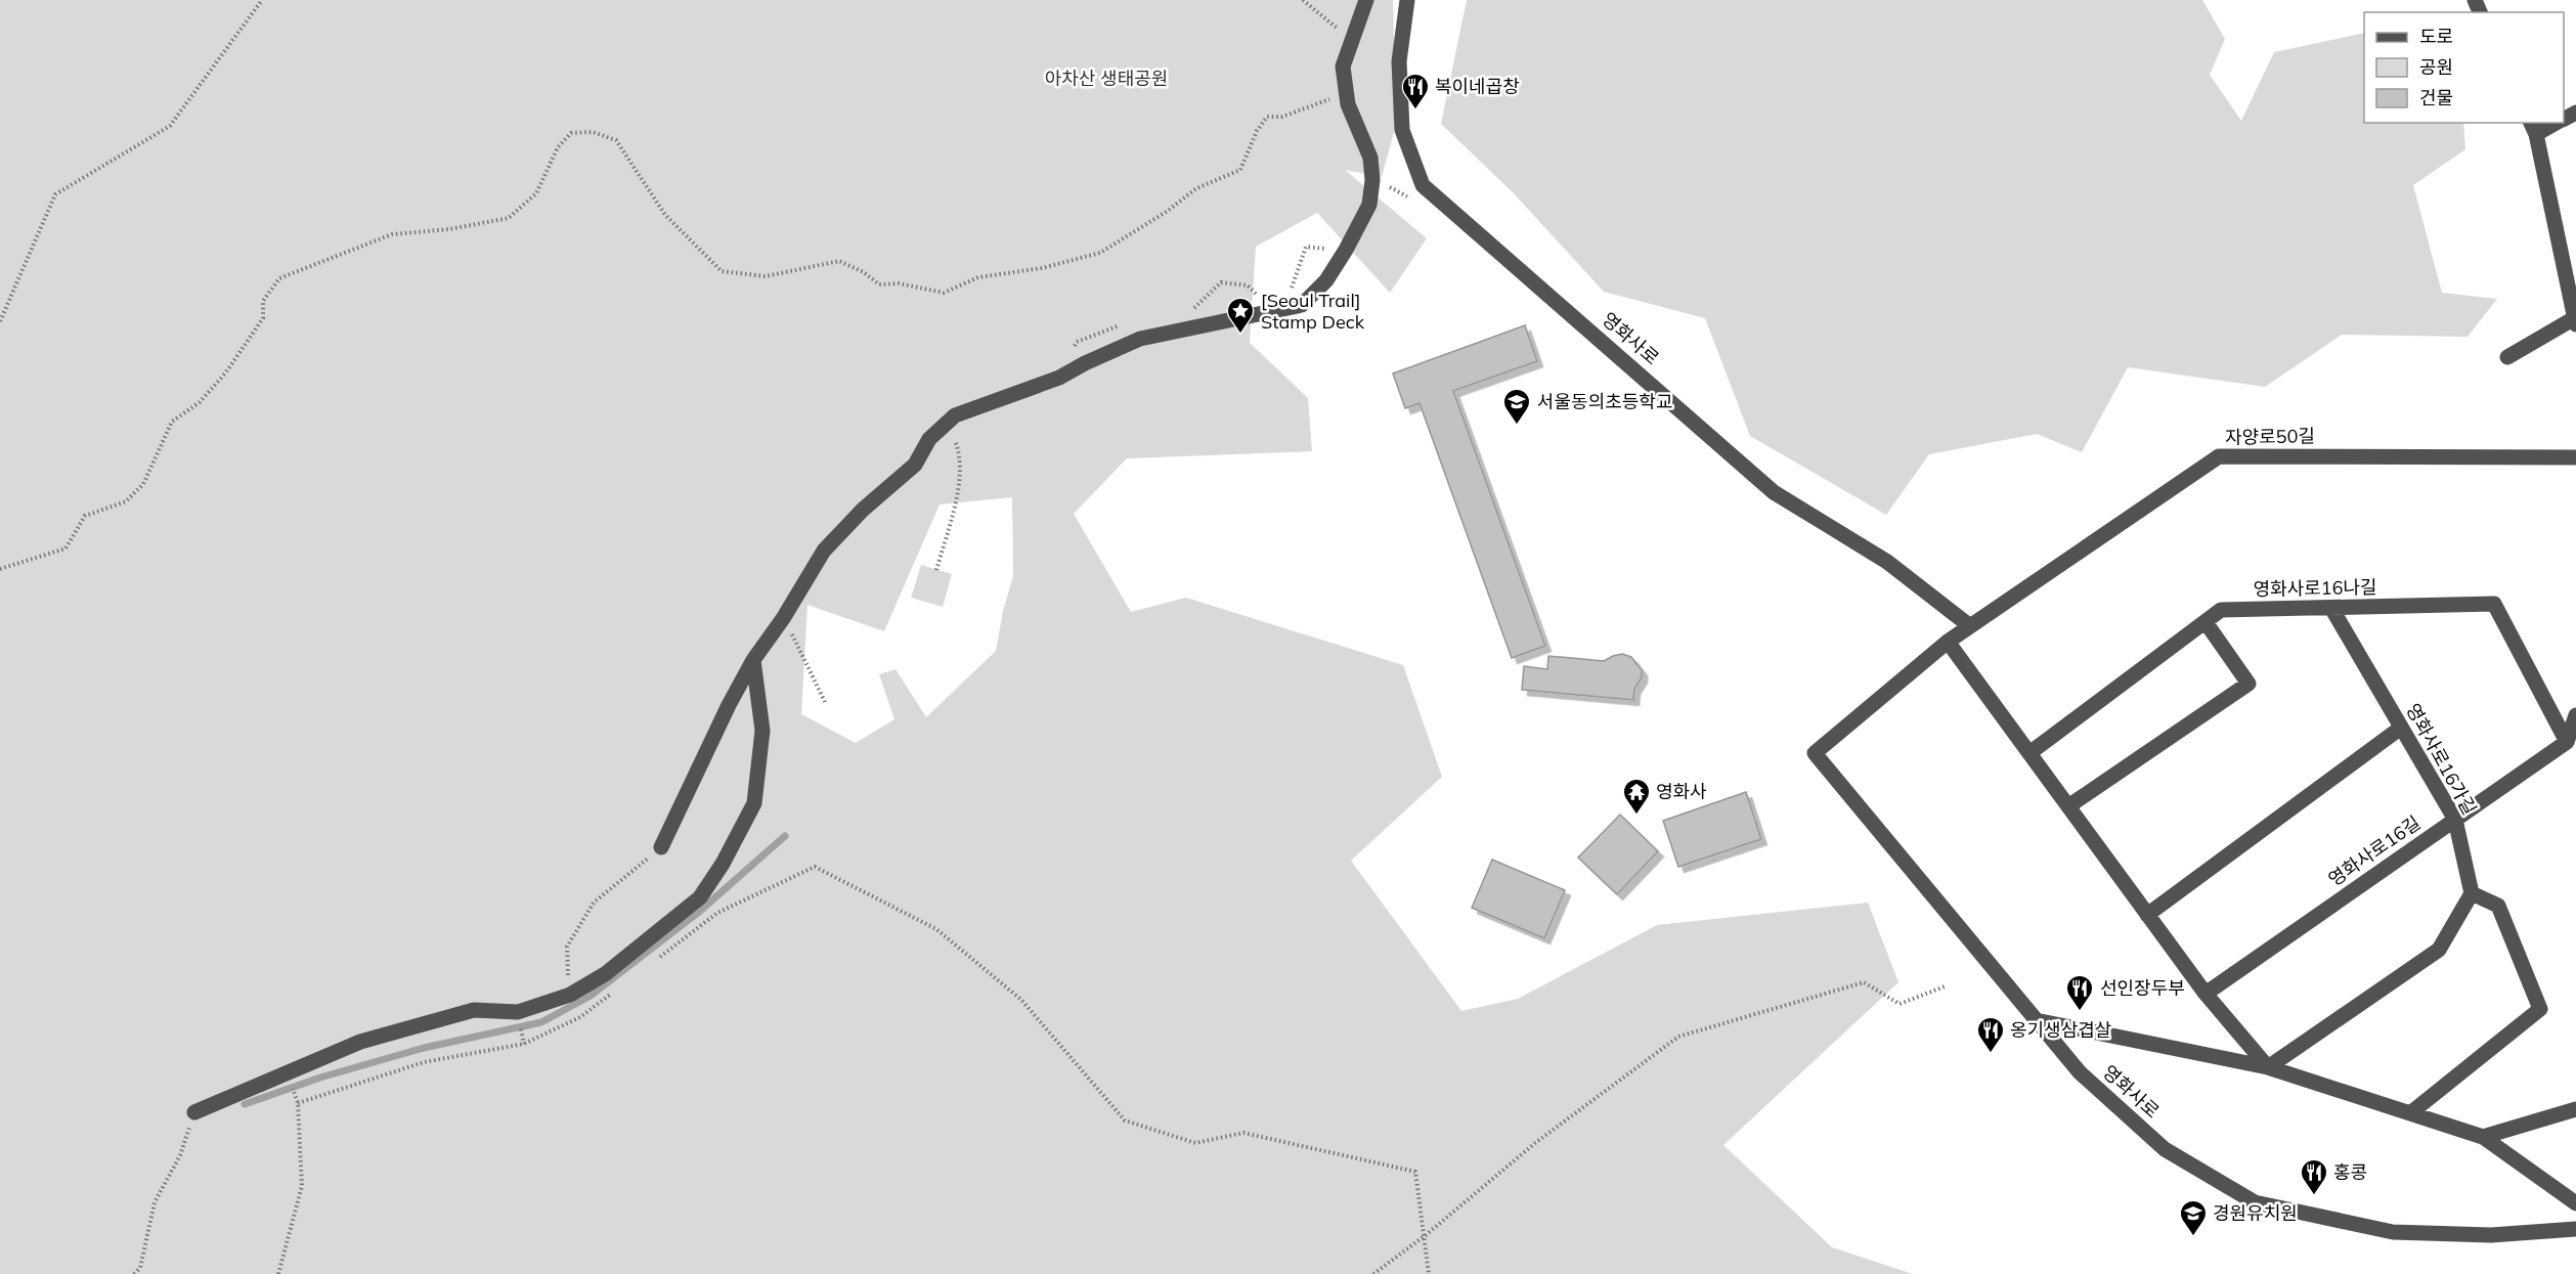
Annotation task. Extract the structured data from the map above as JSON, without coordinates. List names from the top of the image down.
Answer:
{
  "streets": {
    "street": [
      "영화사로",
      "자양로50길",
      "영화사로16나길",
      "영화사로16가길",
      "영화사로16길"
    ]
  },
  "crossings": [
    ["영화사로", "자양로50길"],
    ["영화사로16나길", "영화사로16가길"],
    ["영화사로16나길", "영화사로16길"],
    ["영화사로16가길", "영화사로16길"]
  ],
  "parks": ["아차산 생태공원"],
  "places": {
    "restaurant": [
      "복이네곱창",
      "선인장두부",
      "옹기생삼겹살",
      "홍콩"
    ],
    "place": ["[Seoul Trail] Stamp Deck"],
    "school or university": ["서울동의초등학교", "경원유치원"],
    "temple": ["영화사"]
  },
  "legend": ["도로", "공원", "건물"]
}
